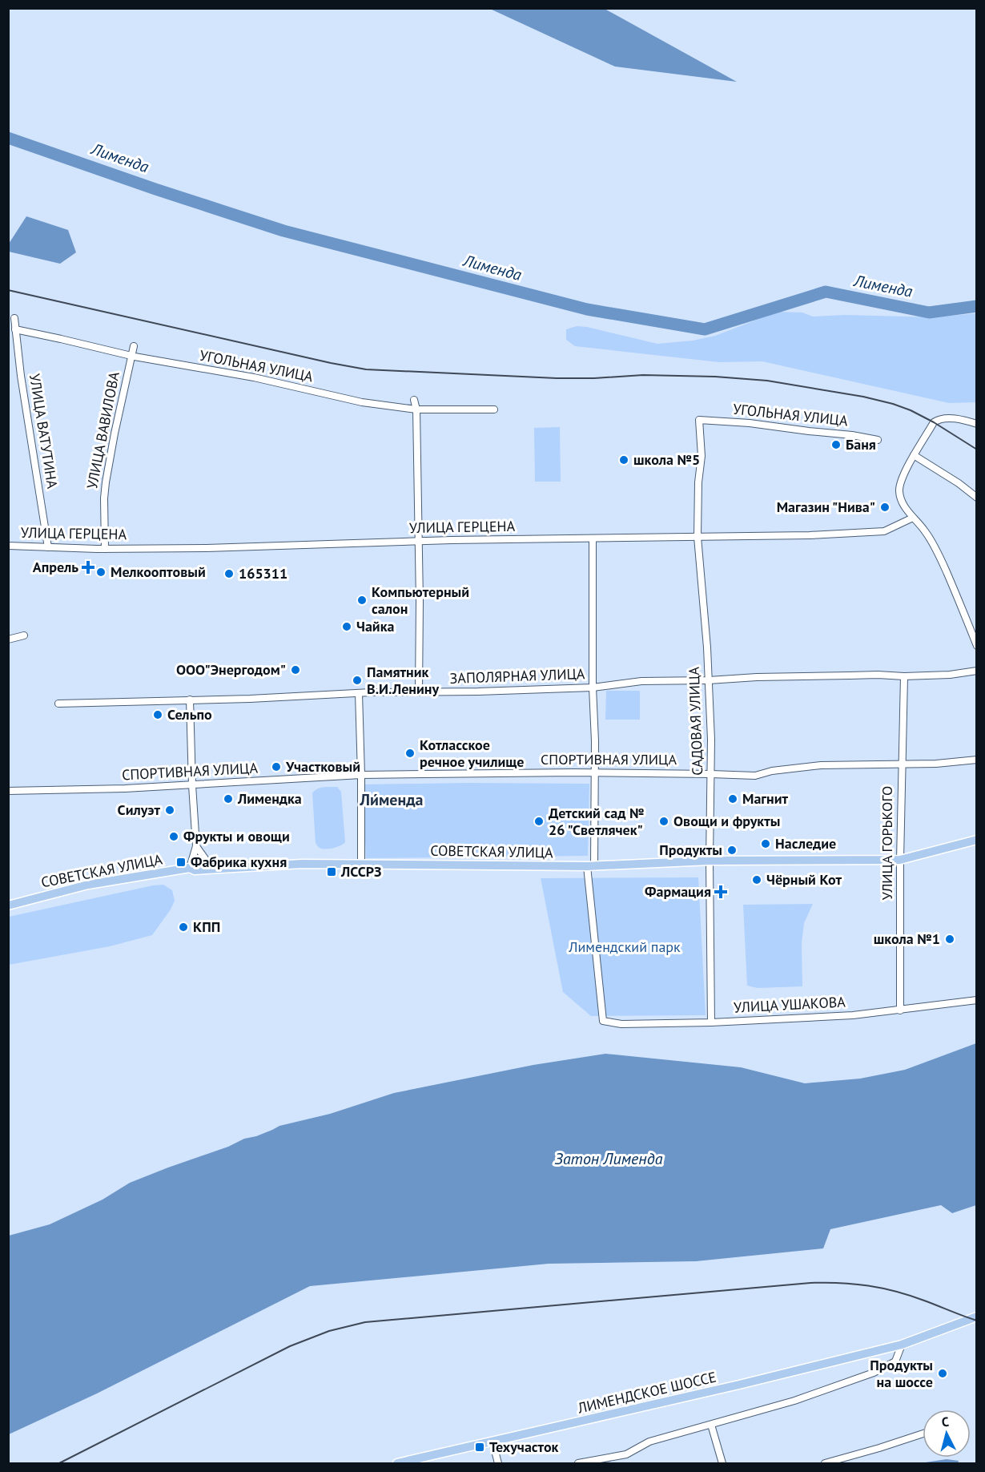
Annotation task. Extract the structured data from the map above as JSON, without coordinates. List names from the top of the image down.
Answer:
{
  "streets": {
    "main road": ["СОВЕТСКАЯ УЛИЦА", "ЛИМЕНДСКОЕ ШОССЕ"],
    "street": [
      "УГОЛЬНАЯ УЛИЦА",
      "УЛИЦА ВАВИЛОВА",
      "УЛИЦА ВАТУТИНА",
      "УЛИЦА ГЕРЦЕНА",
      "ЗАПОЛЯРНАЯ УЛИЦА",
      "САДОВАЯ УЛИЦА",
      "СПОРТИВНАЯ УЛИЦА",
      "УЛИЦА ГОРЬКОГО",
      "УЛИЦА УШАКОВА"
    ]
  },
  "crossings": [
    ["УГОЛЬНАЯ УЛИЦА", "УЛИЦА ВАВИЛОВА"],
    ["УГОЛЬНАЯ УЛИЦА", "УЛИЦА ВАТУТИНА"],
    ["УГОЛЬНАЯ УЛИЦА", "САДОВАЯ УЛИЦА"],
    ["УЛИЦА ВАВИЛОВА", "УЛИЦА ГЕРЦЕНА"],
    ["УЛИЦА ВАТУТИНА", "УЛИЦА ГЕРЦЕНА"],
    ["УЛИЦА ГЕРЦЕНА", "САДОВАЯ УЛИЦА"],
    ["ЗАПОЛЯРНАЯ УЛИЦА", "САДОВАЯ УЛИЦА"],
    ["ЗАПОЛЯРНАЯ УЛИЦА", "УЛИЦА ГОРЬКОГО"],
    ["САДОВАЯ УЛИЦА", "СПОРТИВНАЯ УЛИЦА"],
    ["САДОВАЯ УЛИЦА", "СОВЕТСКАЯ УЛИЦА"],
    ["САДОВАЯ УЛИЦА", "УЛИЦА УШАКОВА"],
    ["СПОРТИВНАЯ УЛИЦА", "УЛИЦА ГОРЬКОГО"],
    ["УЛИЦА ГОРЬКОГО", "СОВЕТСКАЯ УЛИЦА"],
    ["УЛИЦА ГОРЬКОГО", "УЛИЦА УШАКОВА"],
    ["СОВЕТСКАЯ УЛИЦА", "УЛИЦА УШАКОВА"]
  ],
  "districts": ["Ли́менда"],
  "water": ["Лименда", "Затон Лименда"],
  "parks": ["Лимендский парк"],
  "places": {
    "other": [
      "Баня",
      "школа №5",
      "Магазин \"Нива\"",
      "Мелкооптовый",
      "165311",
      "Компьютерный салон",
      "Чайка",
      "ООО\"Энергодом\"",
      "Памятник В.И.Ленину",
      "Сельпо",
      "Котласское речное училище",
      "Участковый",
      "Лимендка",
      "Магнит",
      "Силуэт",
      "Детский сад № 26 \"Светлячек\"",
      "Овощи и фрукты",
      "Фрукты и овощи",
      "Наследие",
      "Продукты",
      "Чёрный Кот",
      "КПП",
      "школа №1",
      "Продукты на шоссе"
    ],
    "health": ["Апрель", "Фармация"],
    "transit": ["Фабрика кухня", "ЛССРЗ", "Техучасток"]
  },
  "north": "top"
}
